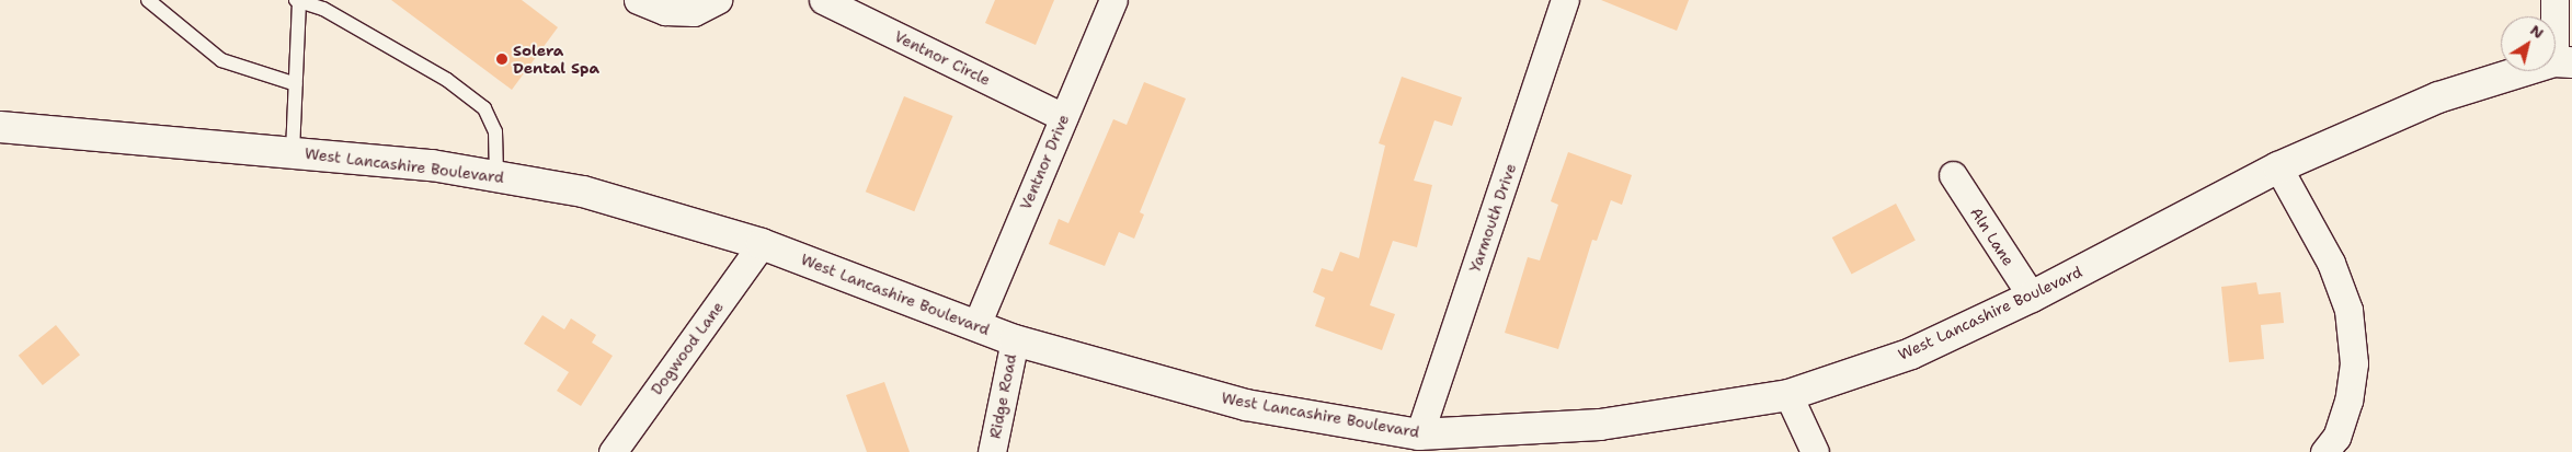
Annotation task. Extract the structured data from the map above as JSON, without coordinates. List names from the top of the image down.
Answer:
{
  "streets": {
    "main road": ["West Lancashire Boulevard"],
    "street": [
      "Ventnor Circle",
      "Ventnor Drive",
      "Yarmouth Drive",
      "Aln Lane",
      "Dogwood Lane",
      "Ridge Road"
    ]
  },
  "crossings": [
    ["Ventnor Circle", "Ventnor Drive"],
    ["Ventnor Drive", "West Lancashire Boulevard"],
    ["West Lancashire Boulevard", "Yarmouth Drive"],
    ["West Lancashire Boulevard", "Aln Lane"],
    ["West Lancashire Boulevard", "Dogwood Lane"],
    ["West Lancashire Boulevard", "Ridge Road"]
  ],
  "places": ["Solera Dental Spa"],
  "north": "top right"
}
